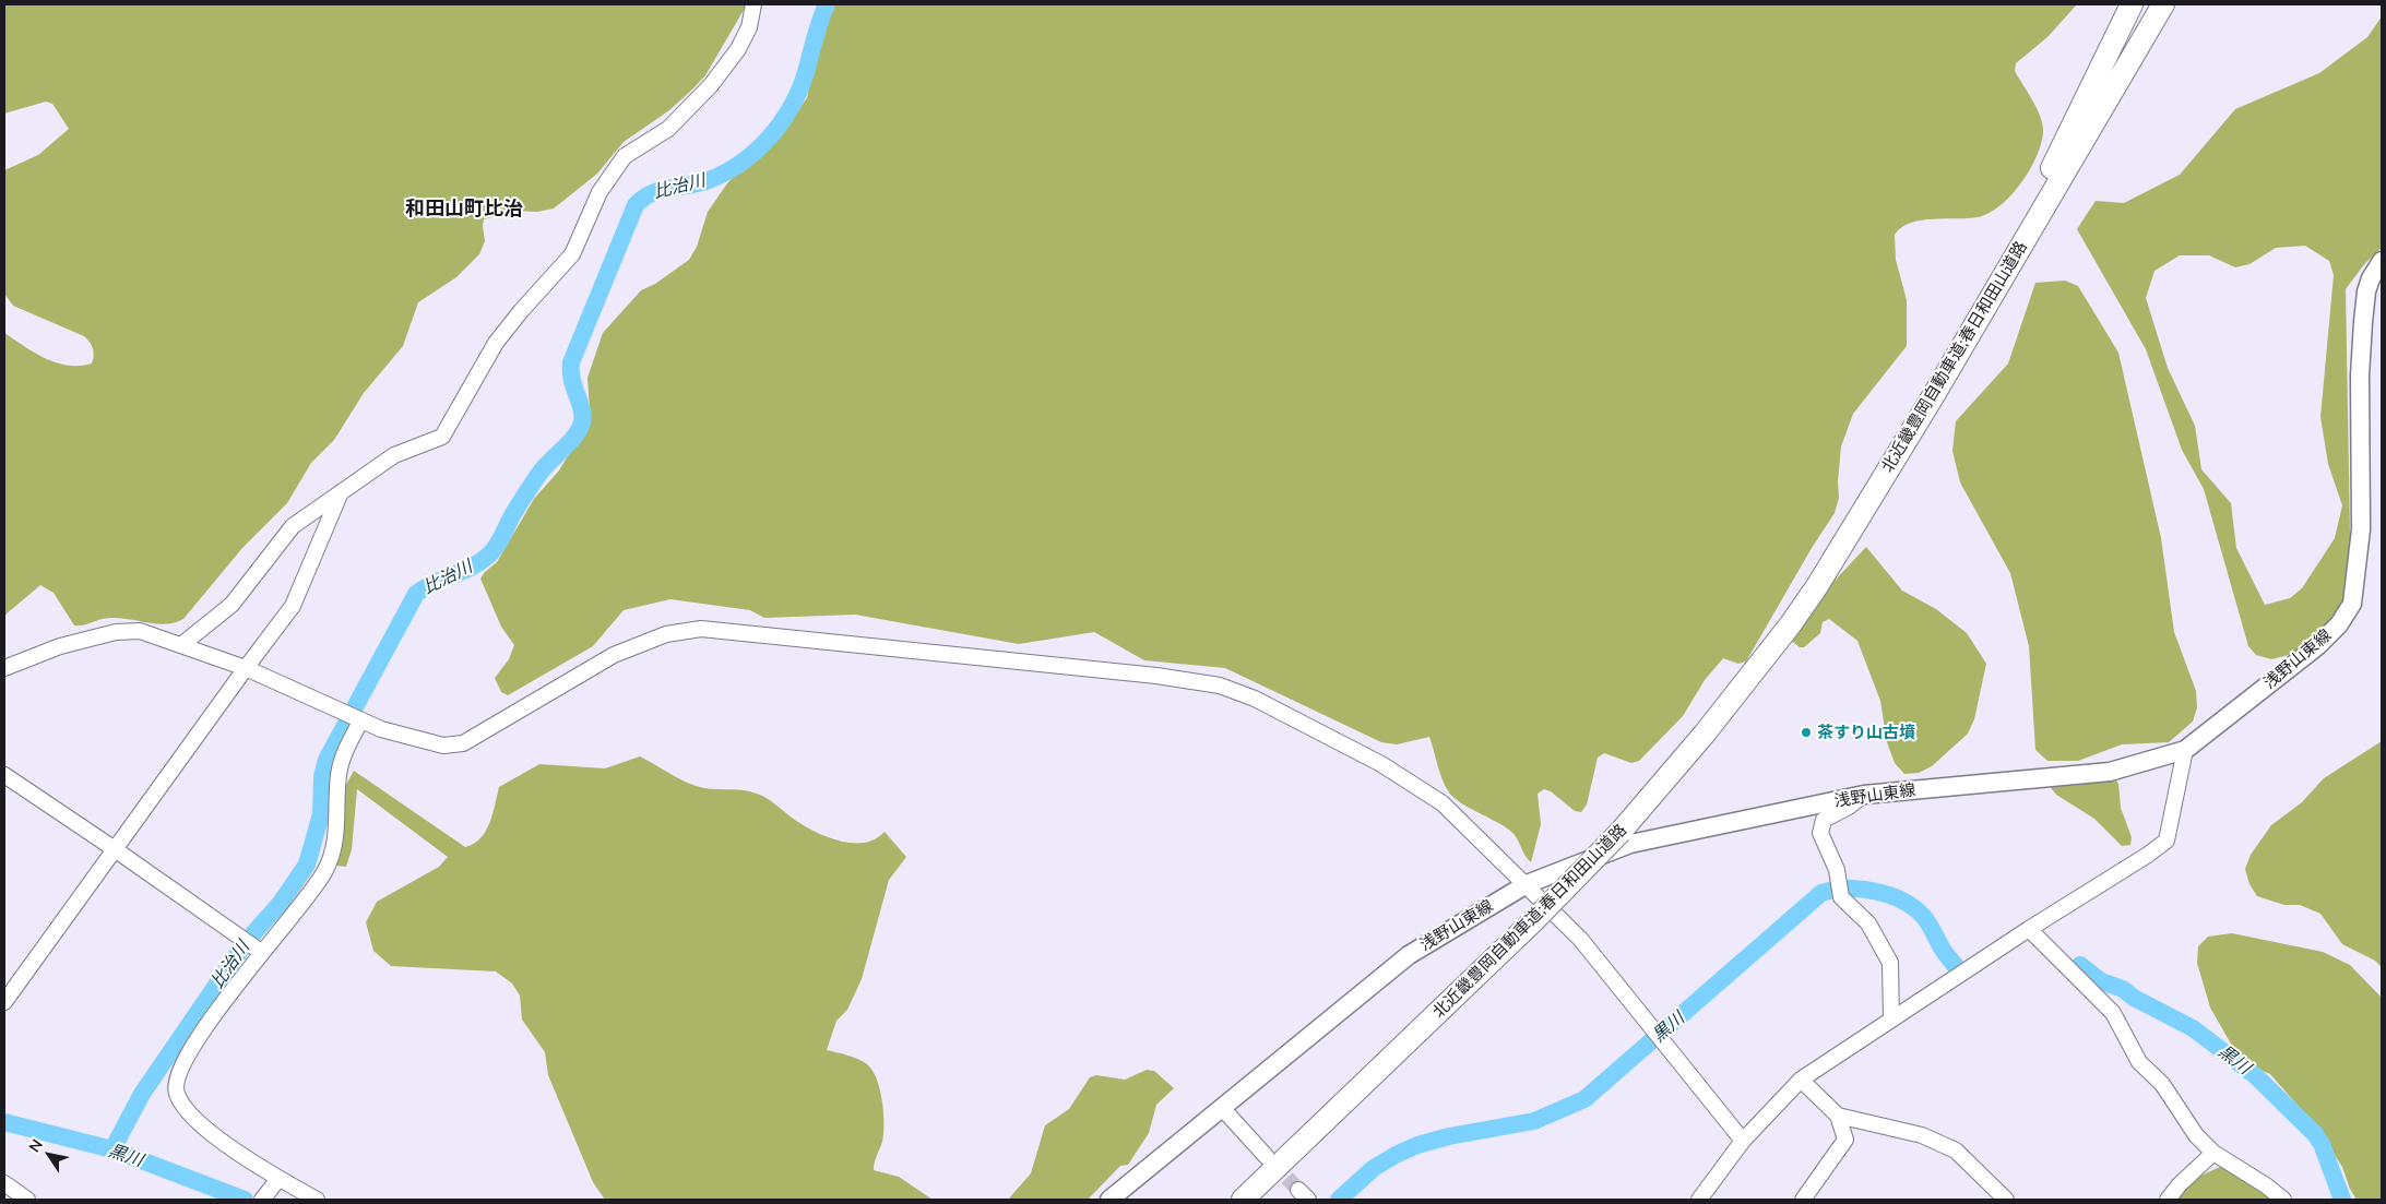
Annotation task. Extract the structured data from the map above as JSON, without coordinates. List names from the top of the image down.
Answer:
{
  "streets": {
    "highway": ["北近畿豊岡自動車道;春日和田山道路"],
    "main road": ["浅野山東線"]
  },
  "districts": ["和田山町比治"],
  "water": ["比治川", "黒川"],
  "places": ["茶すり山古墳"],
  "north": "top left"
}
